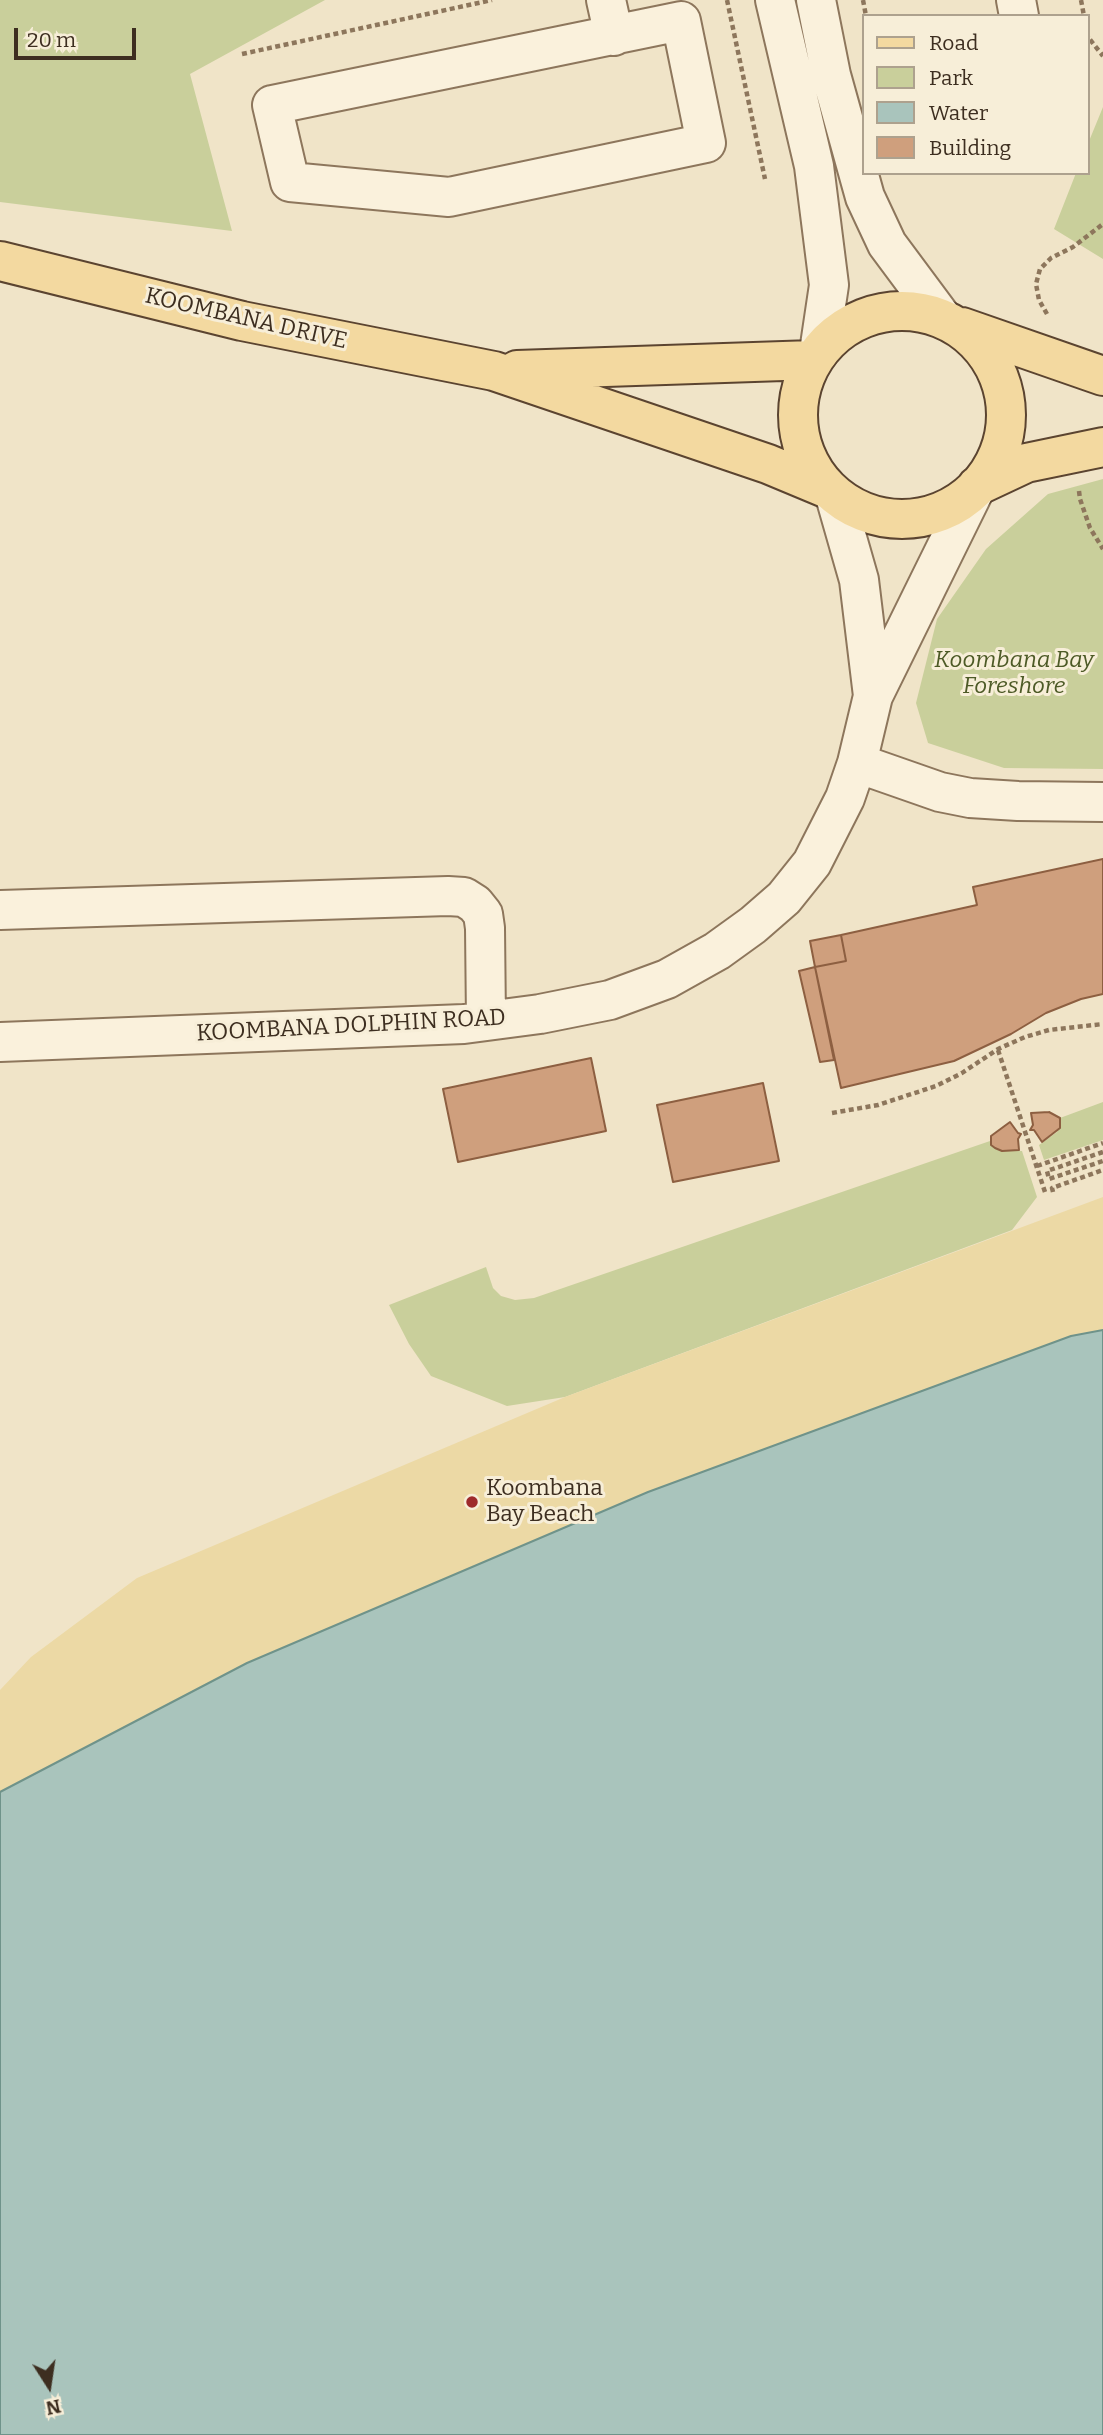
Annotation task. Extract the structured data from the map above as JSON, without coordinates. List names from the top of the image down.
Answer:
{
  "streets": {
    "main road": ["KOOMBANA DRIVE"],
    "street": ["KOOMBANA DOLPHIN ROAD"]
  },
  "crossings": [
    ["KOOMBANA DRIVE", "KOOMBANA DOLPHIN ROAD"]
  ],
  "parks": ["Koombana Bay Foreshore"],
  "places": ["Koombana Bay Beach"],
  "legend": [
    "Road",
    "Park",
    "Water",
    "Building"
  ],
  "scale_bar": "20 m",
  "north": "bottom"
}
